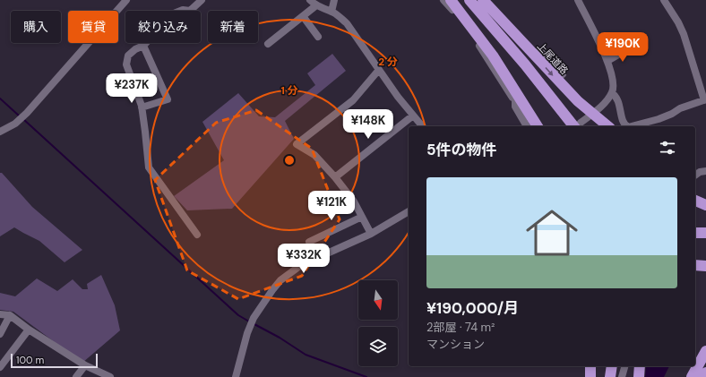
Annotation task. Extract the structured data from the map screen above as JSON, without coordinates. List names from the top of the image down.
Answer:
{
  "streets": {
    "highway": ["上尾道路"]
  },
  "scale_bar": "100 m",
  "north": "bottom",
  "page": {
    "chip": [
      "購入",
      "賃貸",
      "絞り込み",
      "新着"
    ],
    "price": [
      "¥190K",
      "¥237K",
      "¥148K",
      "¥121K",
      "¥332K"
    ],
    "heading": "5件の物件",
    "list": [
      {
        "name": "¥190,000/月",
        "note": "2部屋 · 74 m² · マンション"
      }
    ],
    "scale": "100 m"
  },
  "rings": ["2 分", "1 分"]
}
